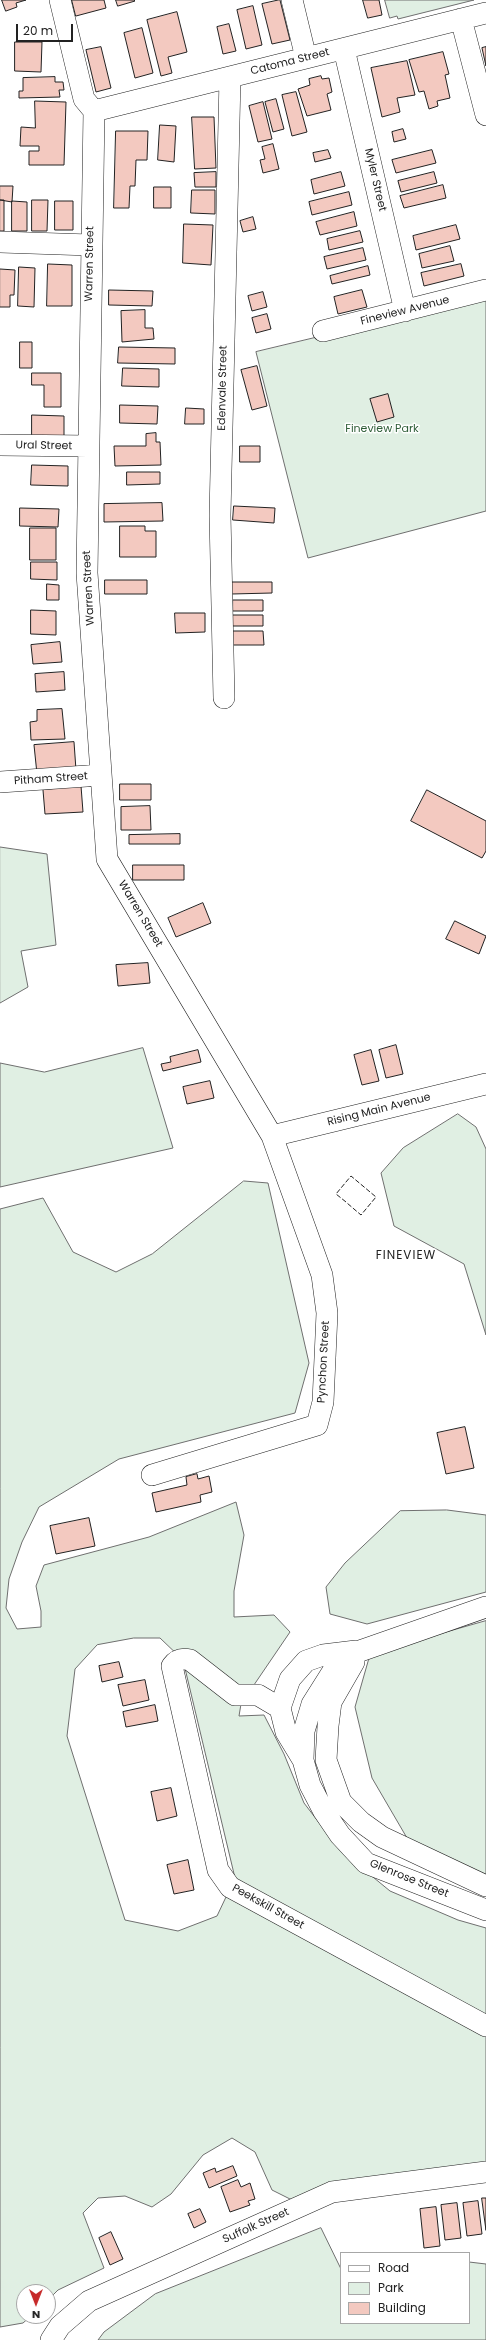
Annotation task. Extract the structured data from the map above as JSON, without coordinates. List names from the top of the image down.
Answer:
{
  "streets": {
    "street": [
      "Catoma Street",
      "Myler Street",
      "Warren Street",
      "Fineview Avenue",
      "Edenvale Street",
      "Ural Street",
      "Pitham Street",
      "Rising Main Avenue",
      "Pynchon Street",
      "Glenrose Street",
      "Peekskill Street",
      "Suffolk Street"
    ]
  },
  "crossings": [
    ["Catoma Street", "Myler Street"],
    ["Catoma Street", "Warren Street"],
    ["Catoma Street", "Edenvale Street"],
    ["Myler Street", "Fineview Avenue"],
    ["Warren Street", "Ural Street"],
    ["Warren Street", "Pitham Street"],
    ["Warren Street", "Rising Main Avenue"],
    ["Warren Street", "Pynchon Street"],
    ["Rising Main Avenue", "Pynchon Street"]
  ],
  "districts": ["FINEVIEW"],
  "parks": ["Fineview Park"],
  "legend": ["Road", "Park", "Building"],
  "scale_bar": "20 m",
  "north": "bottom"
}
